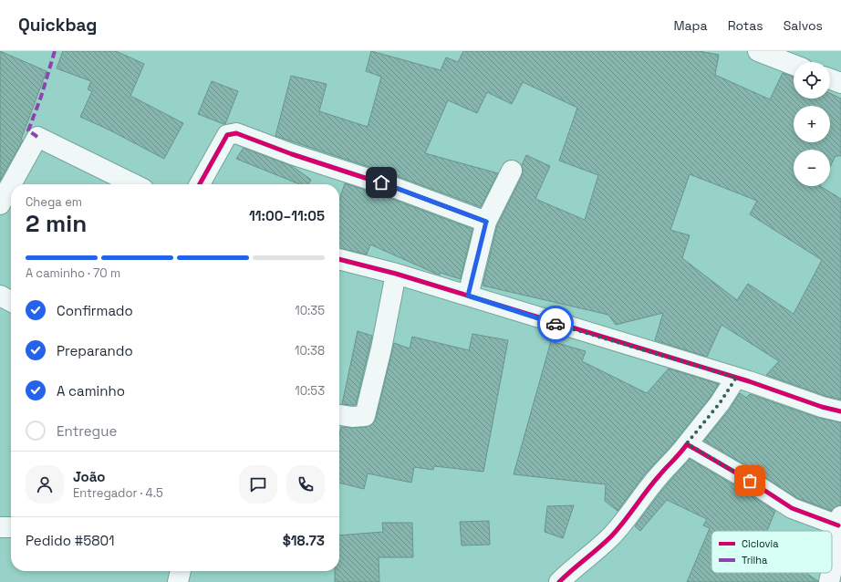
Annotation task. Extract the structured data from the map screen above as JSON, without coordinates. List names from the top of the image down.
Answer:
{
  "legend": ["Ciclovia", "Trilha"],
  "page": {
    "header": "Quickbag",
    "nav": ["Mapa", "Rotas", "Salvos"],
    "map_buttons": ["+", "−"],
    "heading": ["2 min", "Chega em", "11:00–11:05"],
    "panel": [
      "João",
      "Entregador · 4.5",
      "Pedido #5801",
      "$18.73"
    ],
    "bar": "A caminho · 70 m",
    "list": [
      ["Confirmado", "10:35"],
      ["Preparando", "10:38"],
      ["A caminho", "10:53"],
      "Entregue"
    ]
  }
}
